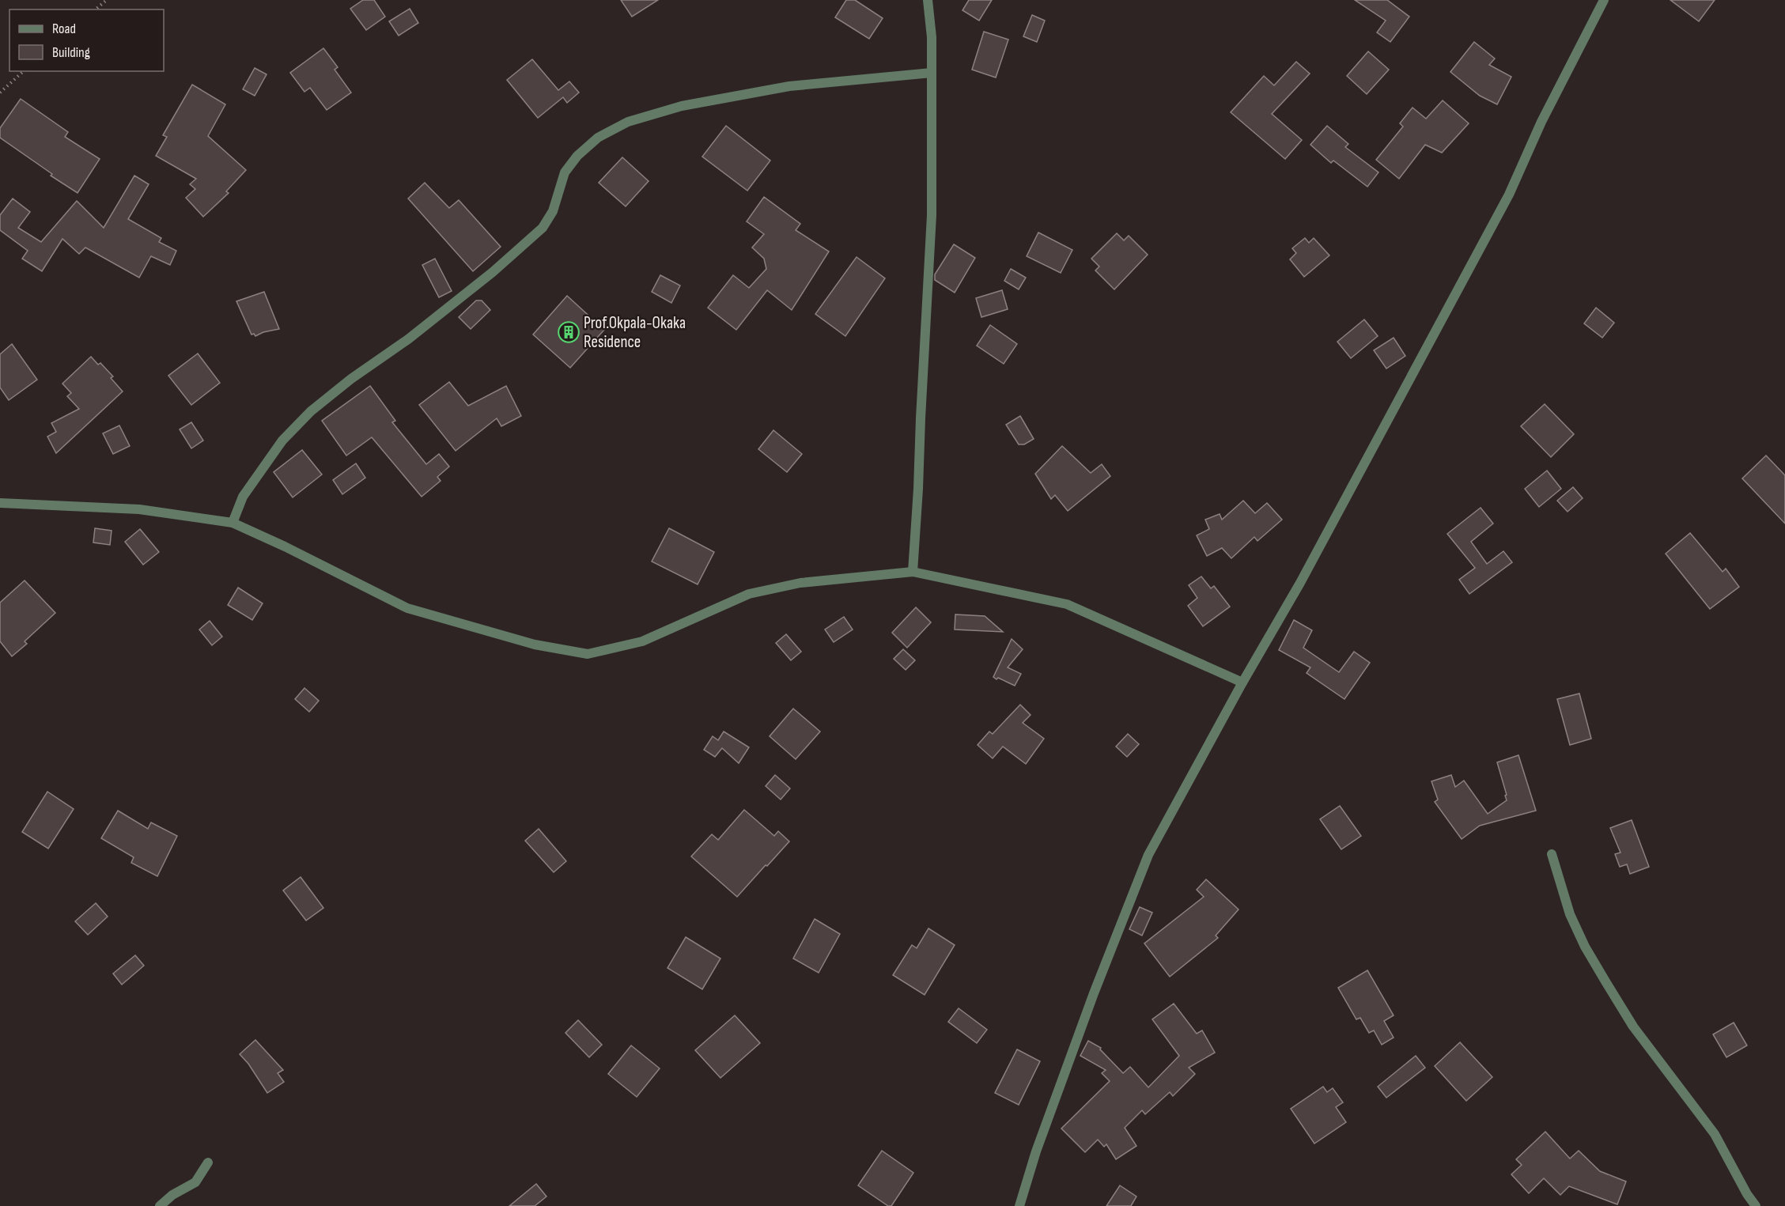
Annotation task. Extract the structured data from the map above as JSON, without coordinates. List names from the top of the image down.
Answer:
{
  "places": {
    "building": ["Prof.Okpala-Okaka Residence"]
  },
  "legend": ["Road", "Building"]
}
